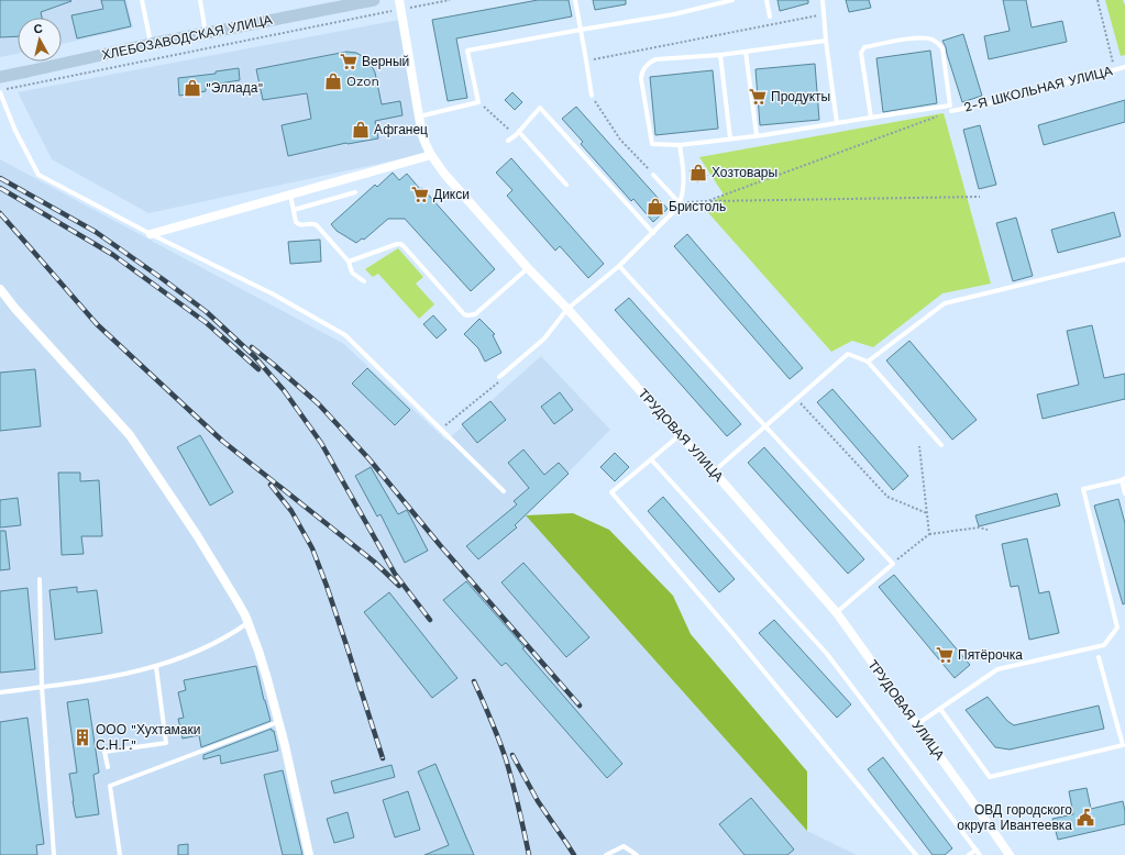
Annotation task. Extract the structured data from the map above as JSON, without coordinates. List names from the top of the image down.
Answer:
{
  "streets": {
    "main road": ["ХЛЕБОЗАВОДСКАЯ УЛИЦА"],
    "street": ["ТРУДОВАЯ УЛИЦА"],
    "lane": ["2-Я ШКОЛЬНАЯ УЛИЦА"]
  },
  "places": {
    "supermarket": [
      "Верный",
      "Продукты",
      "Дикси",
      "Пятёрочка"
    ],
    "shop": [
      "Ozon",
      "\"Эллада\"",
      "Афганец",
      "Хозтовары",
      "Бристоль"
    ],
    "building": ["ООО \"Хухтамаки С.Н.Г.\""],
    "public building": ["ОВД городского округа Ивантеевка"]
  },
  "north": "top"
}
